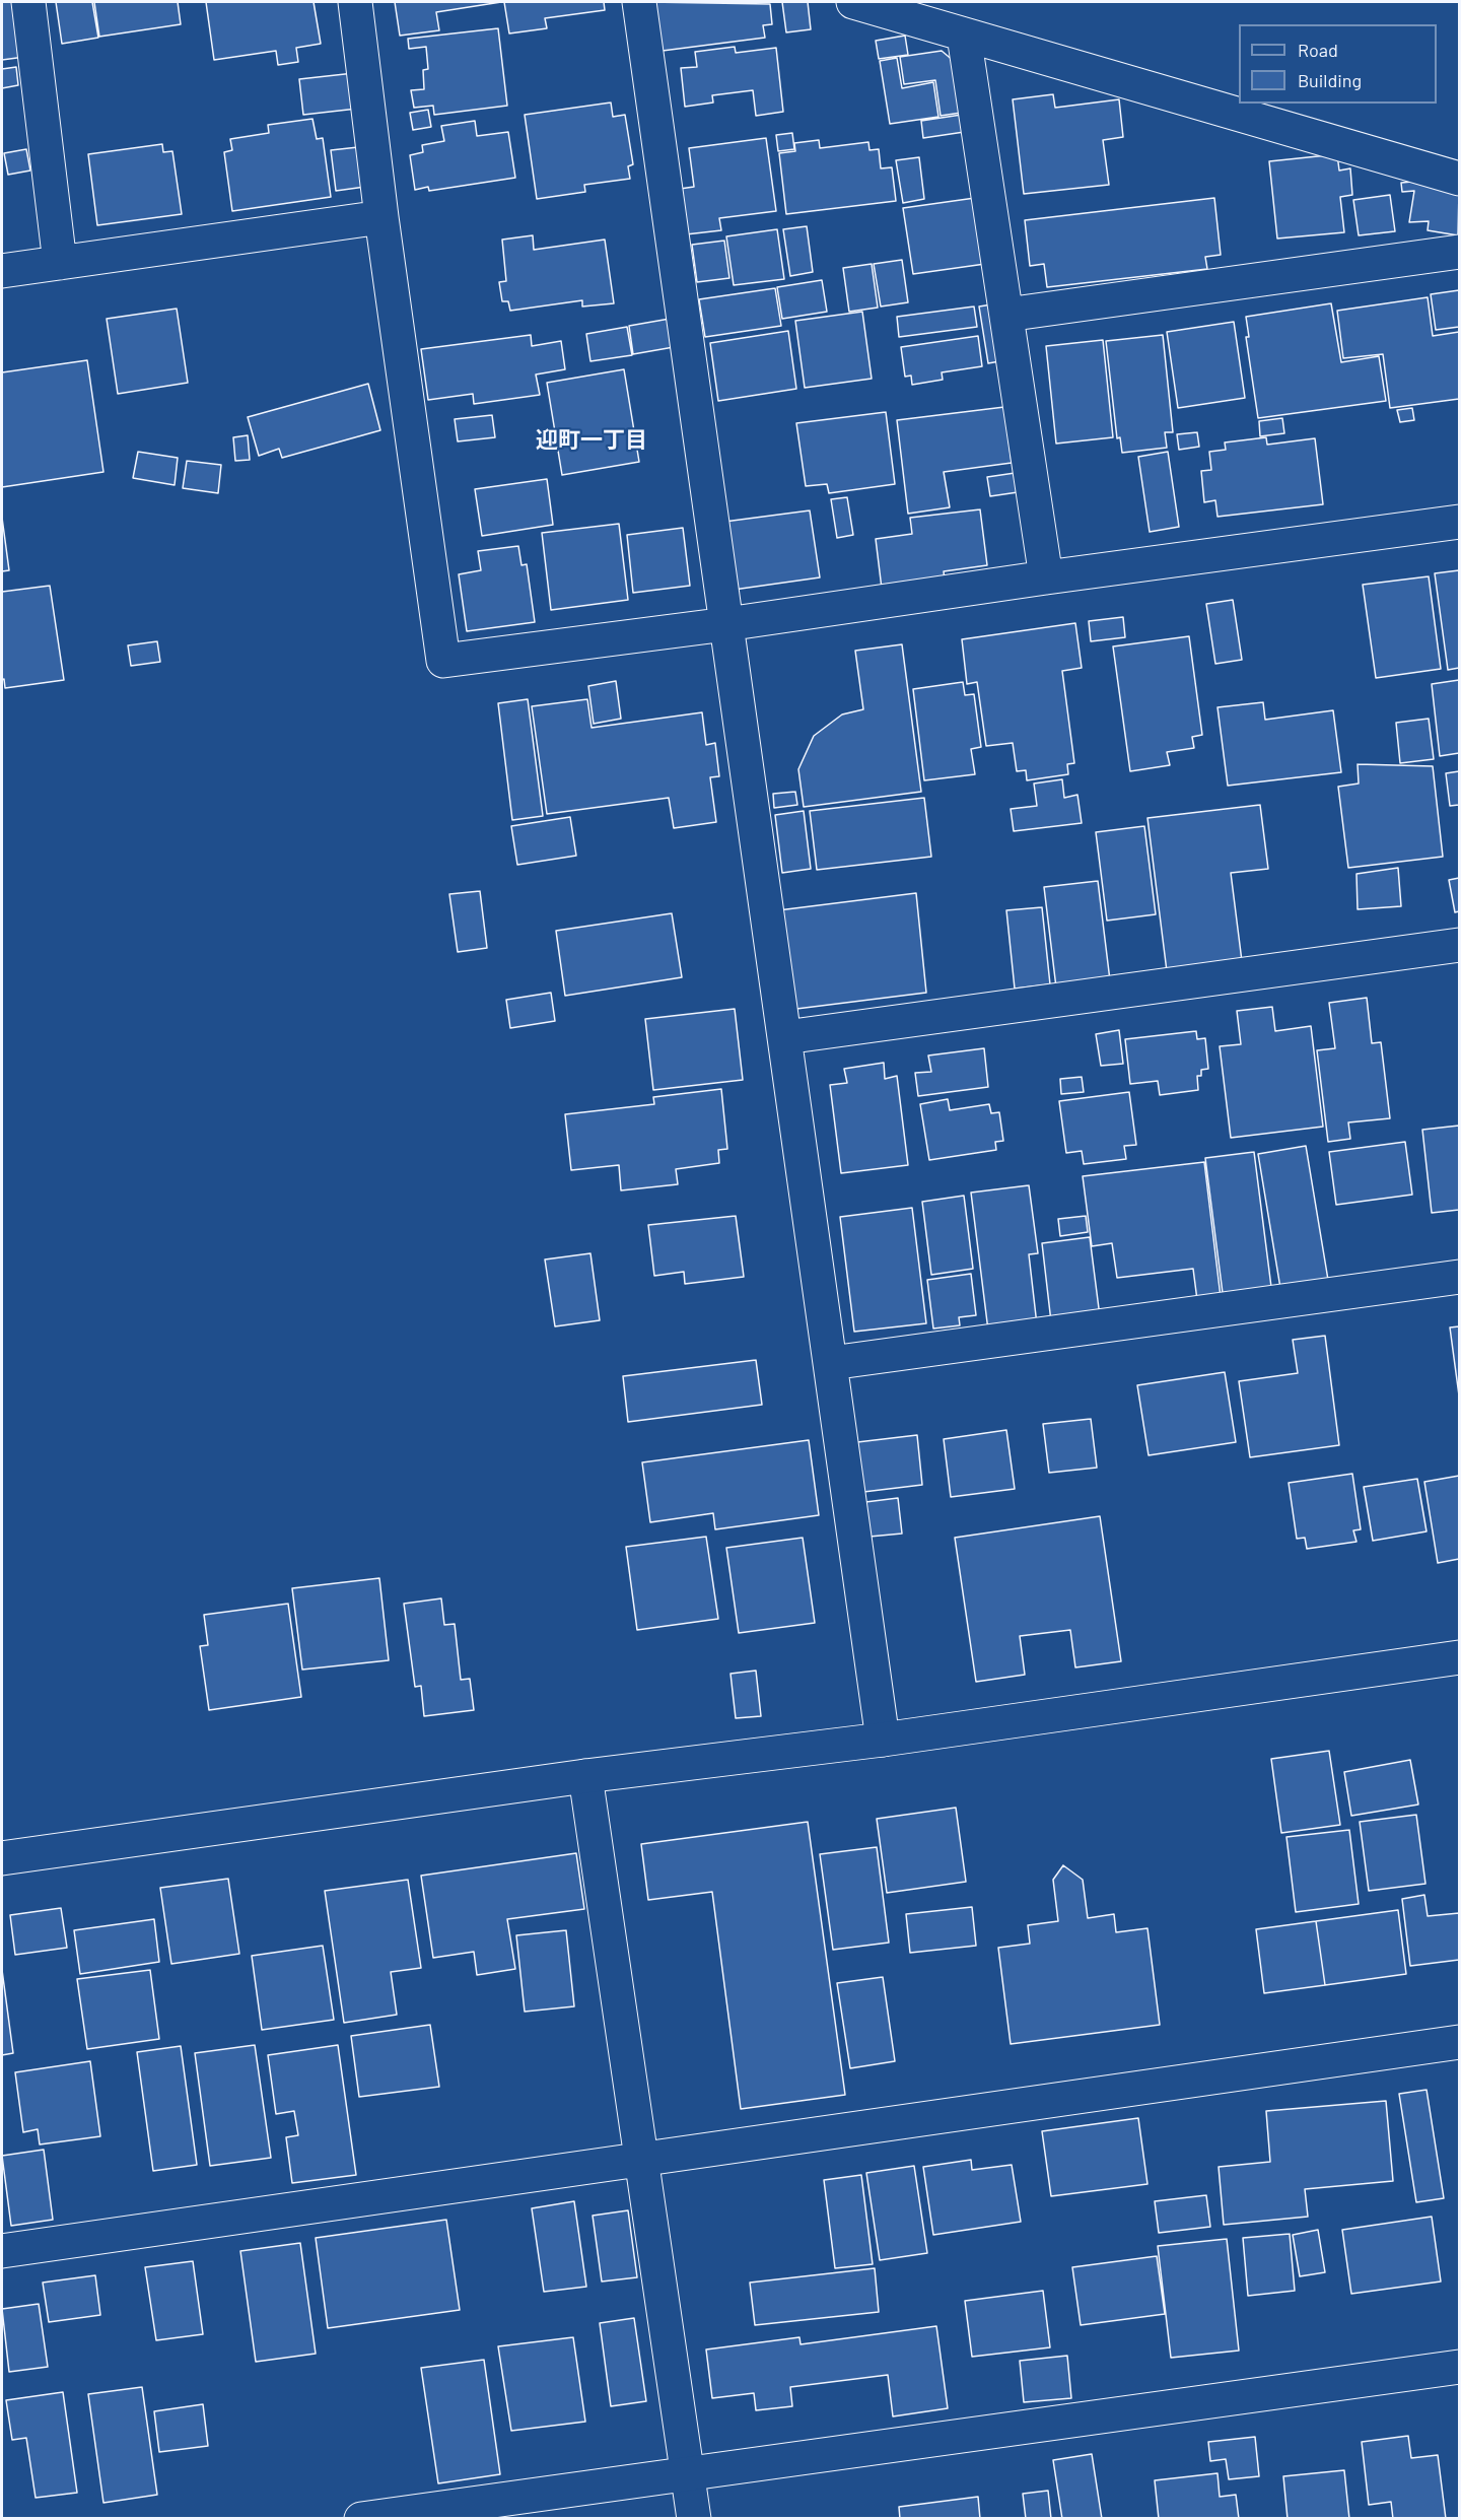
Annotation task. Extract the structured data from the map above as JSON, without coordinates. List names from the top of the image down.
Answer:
{
  "districts": ["迎町一丁目"],
  "legend": ["Road", "Building"]
}
